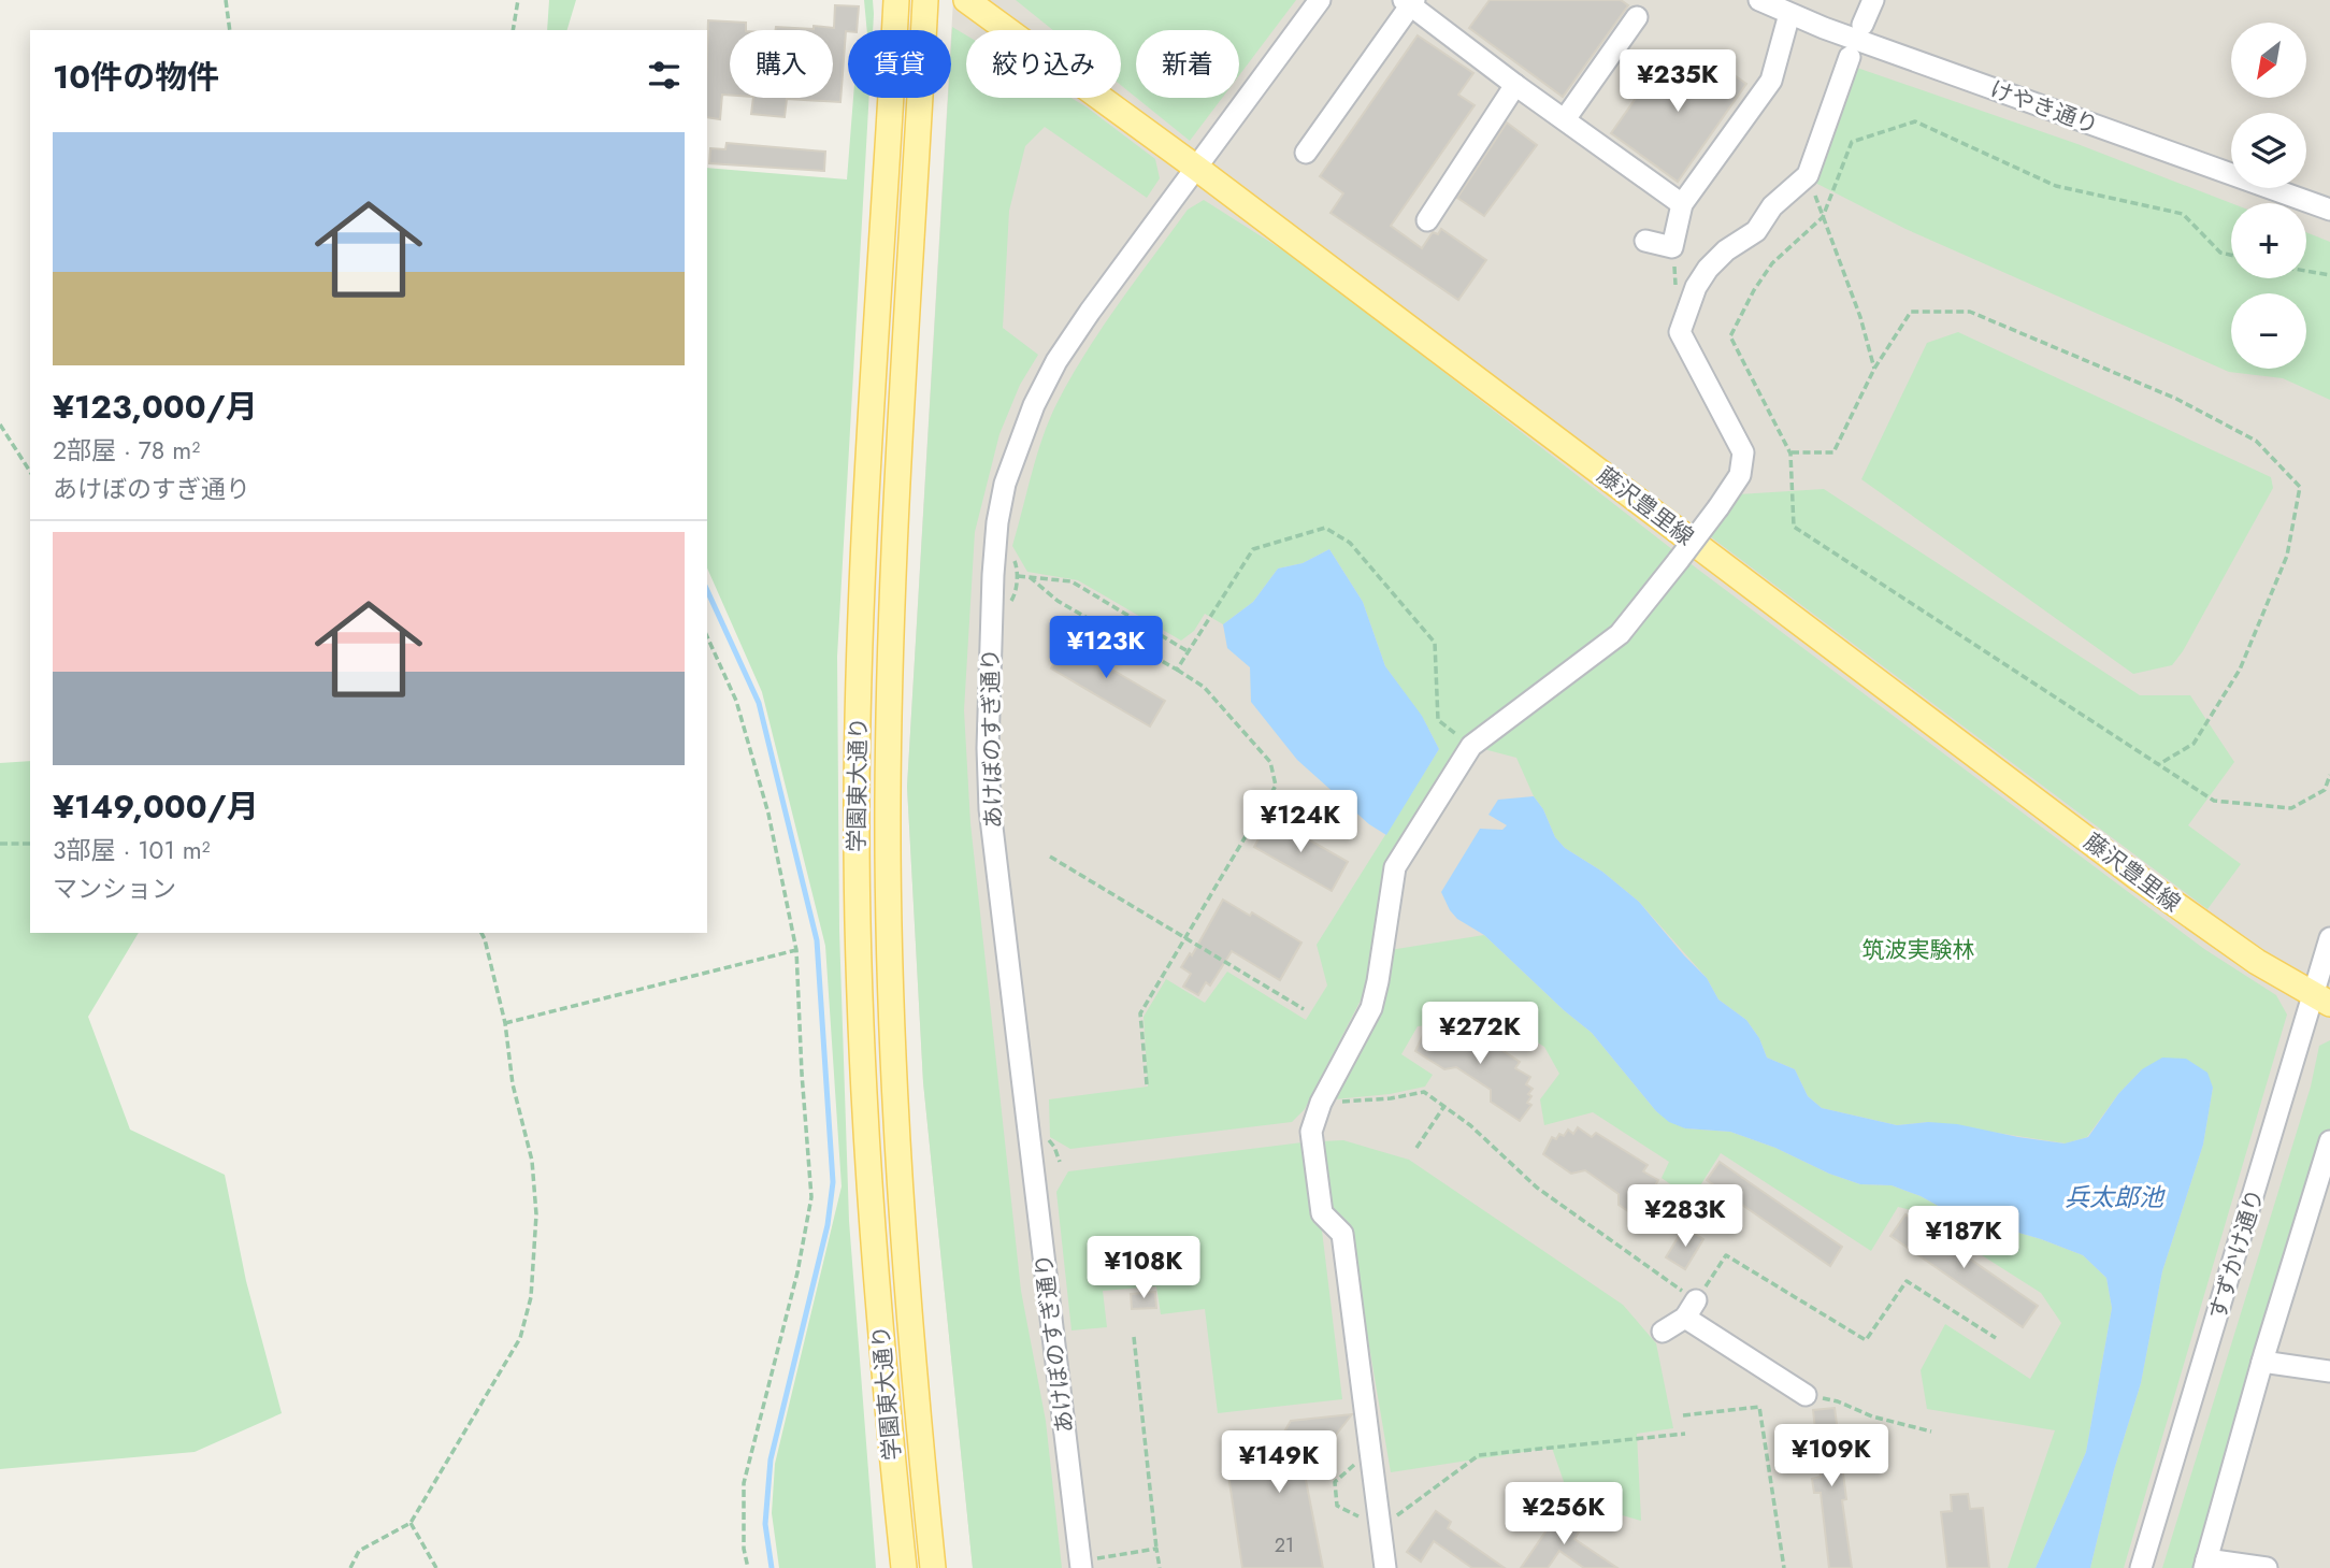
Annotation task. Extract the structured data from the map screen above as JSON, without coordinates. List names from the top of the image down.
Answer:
{
  "streets": {
    "main road": ["藤沢豊里線", "学園東大通り"],
    "street": ["けやき通り", "あけぼのすぎ通り", "すずかけ通り"]
  },
  "crossings": [
    ["藤沢豊里線", "あけぼのすぎ通り"],
    ["藤沢豊里線", "すずかけ通り"]
  ],
  "water": ["兵太郎池"],
  "parks": ["筑波実験林"],
  "house_numbers": ["21"],
  "north": "bottom left",
  "page": {
    "map_buttons": ["+", "−"],
    "chip": [
      "購入",
      "賃貸",
      "絞り込み",
      "新着"
    ],
    "heading": "10件の物件",
    "price": [
      "¥235K",
      "¥123K",
      "¥124K",
      "¥272K",
      "¥283K",
      "¥187K",
      "¥108K",
      "¥109K",
      "¥149K",
      "¥256K"
    ],
    "list": [
      {
        "name": "¥123,000/月",
        "note": "2部屋 · 78 m² · あけぼのすぎ通り"
      },
      {
        "name": "¥149,000/月",
        "note": "3部屋 · 101 m² · マンション"
      }
    ]
  }
}
